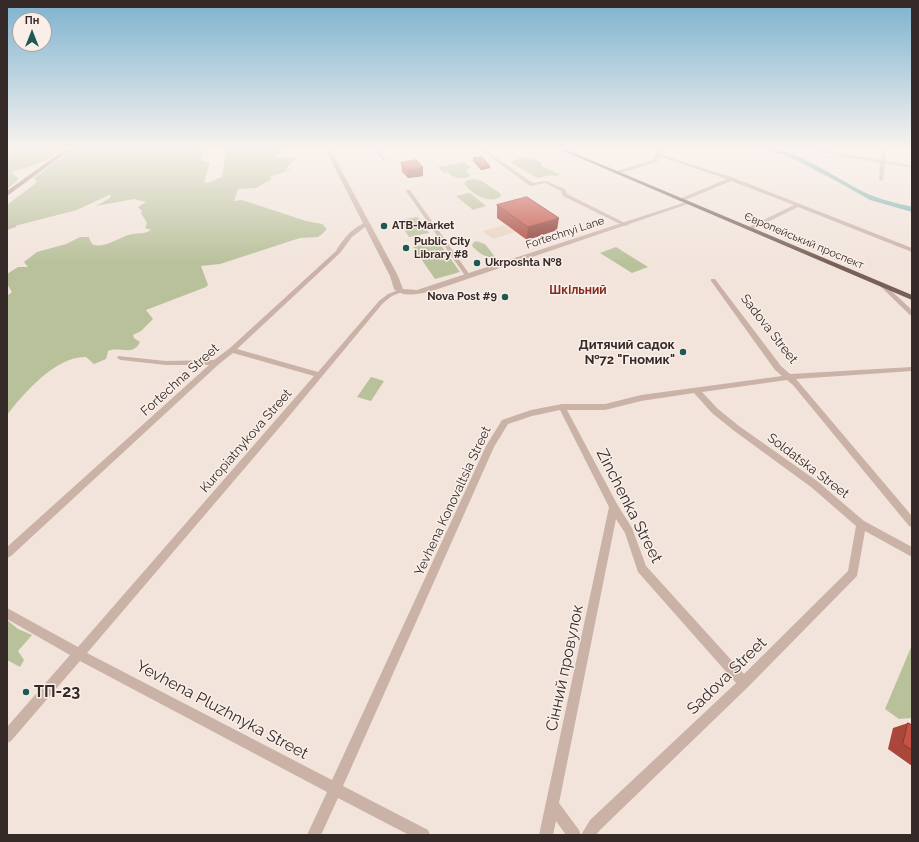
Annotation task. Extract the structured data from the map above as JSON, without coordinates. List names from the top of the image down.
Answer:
{
  "streets": {
    "main road": ["Європейський проспект"],
    "street": [
      "Fortechnyi Lane",
      "Sadova Street",
      "Fortechna Street",
      "Kuropiatnykova Street",
      "Soldatska Street",
      "Yevhena Konovaltsia Street",
      "Zinchenka Street",
      "Сінний провулок",
      "Yevhena Pluzhnyka Street"
    ]
  },
  "crossings": [
    ["Fortechnyi Lane", "Європейський проспект"],
    ["Fortechnyi Lane", "Kuropiatnykova Street"],
    ["Sadova Street", "Soldatska Street"],
    ["Sadova Street", "Yevhena Konovaltsia Street"],
    ["Sadova Street", "Zinchenka Street"],
    ["Kuropiatnykova Street", "Yevhena Pluzhnyka Street"],
    ["Soldatska Street", "Yevhena Konovaltsia Street"],
    ["Yevhena Konovaltsia Street", "Zinchenka Street"],
    ["Yevhena Konovaltsia Street", "Yevhena Pluzhnyka Street"],
    ["Zinchenka Street", "Сінний провулок"]
  ],
  "districts": ["Шкільний"],
  "places": [
    "ATB-Market",
    "Public City Library #8",
    "Ukrposhta №8",
    "Nova Post #9",
    "Дитячий садок №72 \"Гномик\"",
    "ТП-23"
  ],
  "north": "top"
}
